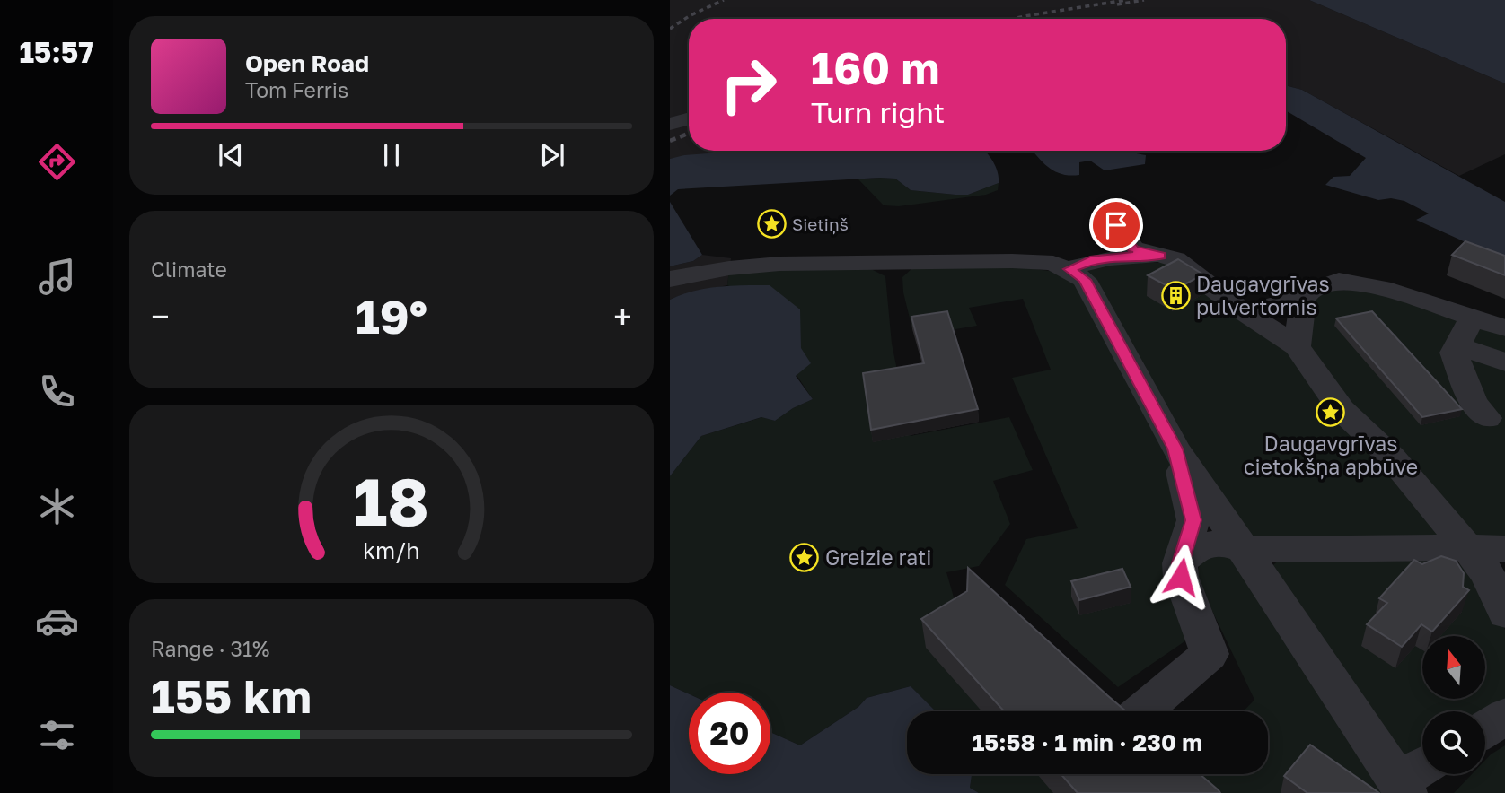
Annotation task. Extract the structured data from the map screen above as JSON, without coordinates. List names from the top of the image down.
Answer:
{
  "places": {
    "place": ["Sietiņš", "Daugavgrīvas cietokšņa apbūve", "Greizie rati"],
    "building": ["Daugavgrīvas pulvertornis"]
  },
  "north": "top",
  "page": {
    "tabs": "15:57",
    "turn": ["160 m", "Turn right"],
    "song": ["Open Road", "Tom Ferris"],
    "tile": [
      "Climate",
      ["Range · 31%", "155 km"]
    ],
    "heat": ["−", "19°", "+"],
    "limit": "20",
    "trip": "15:58 · 1 min · 230 m",
    "gauge": ["18", "km/h"]
  }
}
